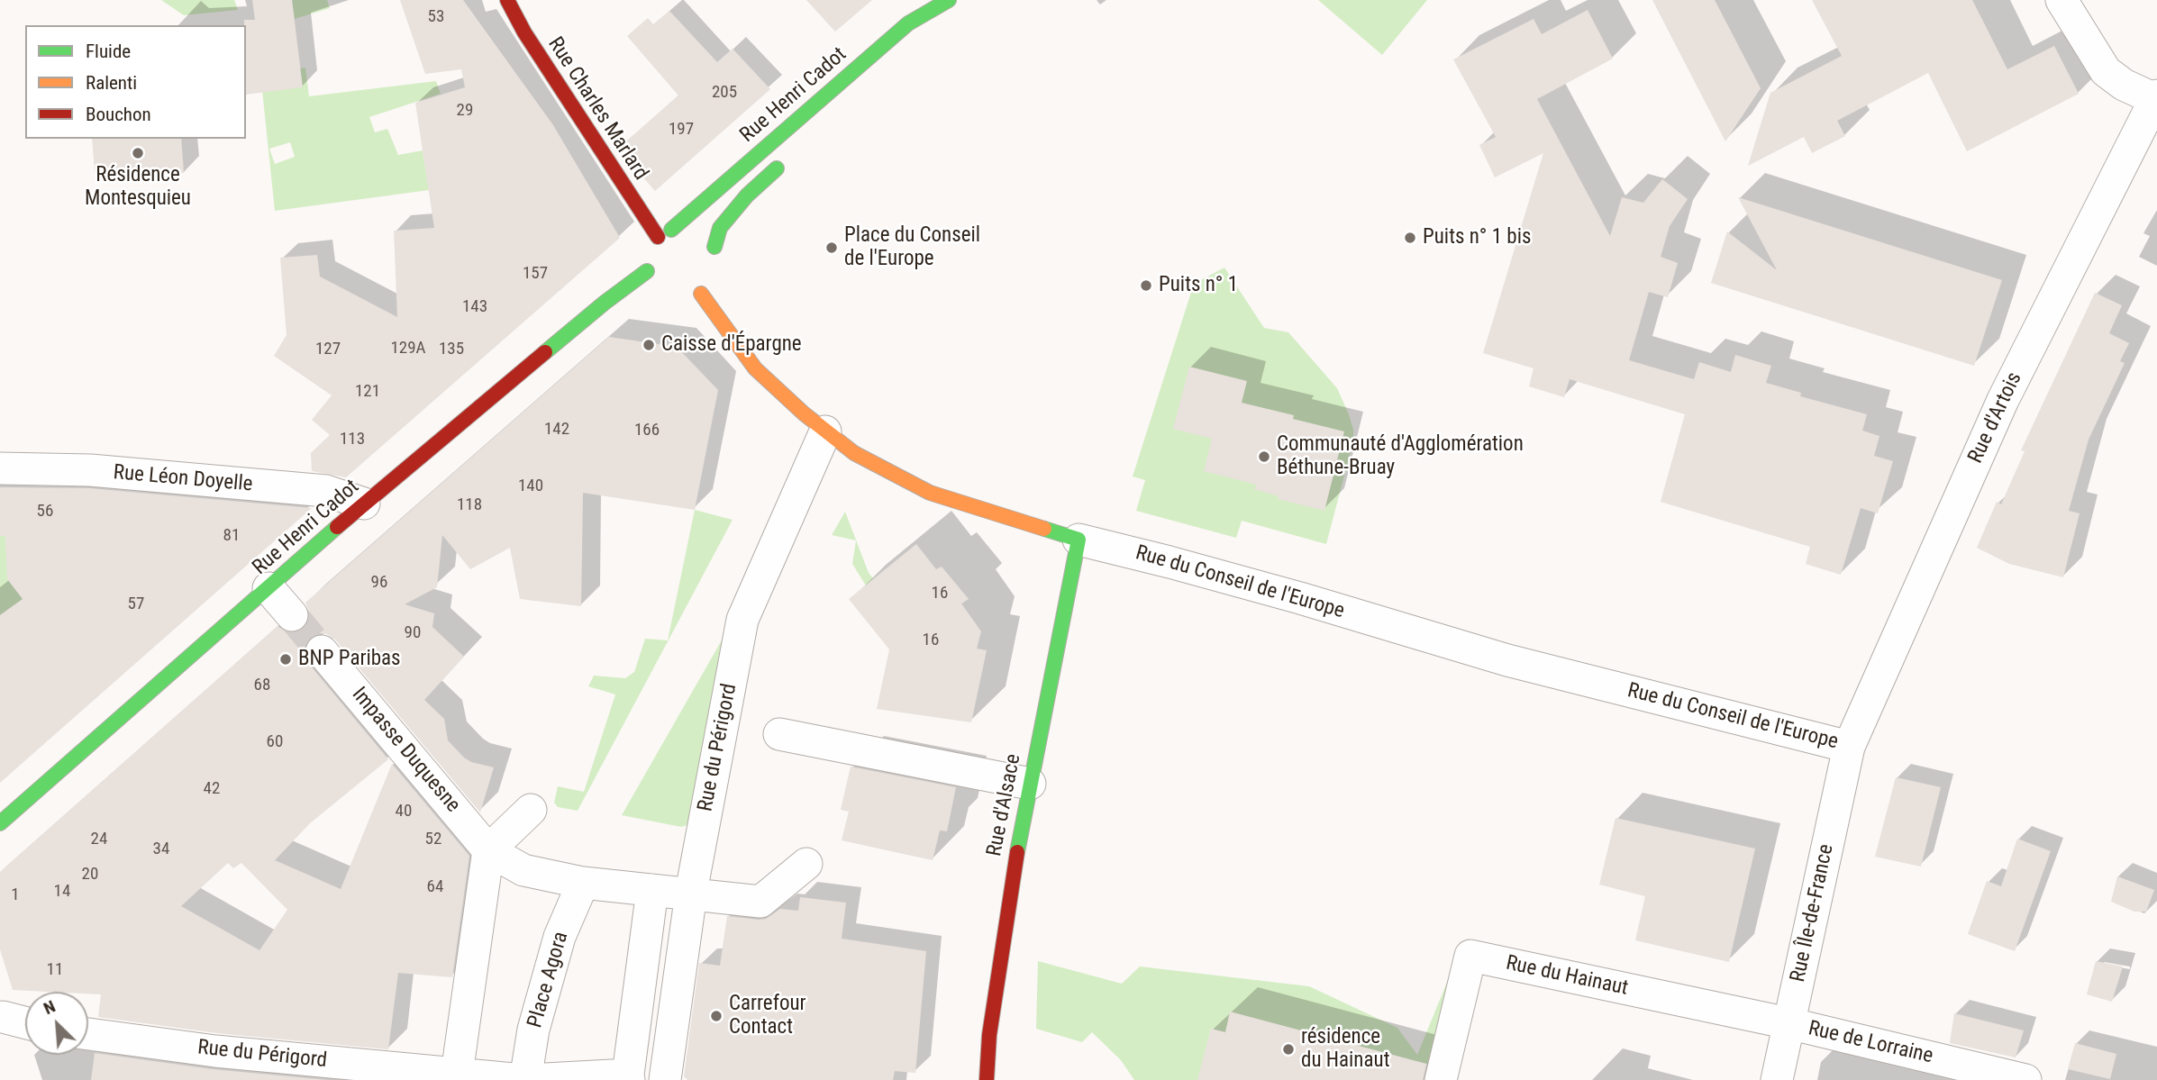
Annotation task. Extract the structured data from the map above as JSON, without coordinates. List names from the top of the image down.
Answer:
{
  "streets": {
    "main road": [
      "Rue Henri Cadot",
      "Rue Charles Marlard",
      "Rue du Conseil de l'Europe",
      "Rue d'Alsace"
    ],
    "street": [
      "Rue d'Artois",
      "Rue Léon Doyelle",
      "Rue du Périgord",
      "Impasse Duquesne",
      "Rue Île-de-France",
      "Rue du Hainaut",
      "Place Agora",
      "Rue de Lorraine"
    ]
  },
  "crossings": [
    ["Rue Henri Cadot", "Rue Charles Marlard"],
    ["Rue Henri Cadot", "Rue Léon Doyelle"],
    ["Rue d'Artois", "Rue du Conseil de l'Europe"],
    ["Rue d'Artois", "Rue Île-de-France"],
    ["Rue du Conseil de l'Europe", "Rue du Périgord"],
    ["Rue du Conseil de l'Europe", "Rue d'Alsace"],
    ["Rue du Conseil de l'Europe", "Rue Île-de-France"],
    ["Rue du Périgord", "Place Agora"],
    ["Rue Île-de-France", "Rue du Hainaut"],
    ["Rue Île-de-France", "Rue de Lorraine"],
    ["Rue du Hainaut", "Rue de Lorraine"]
  ],
  "places": [
    "Résidence Montesquieu",
    "Puits n° 1 bis",
    "Place du Conseil de l'Europe",
    "Puits n° 1",
    "Caisse d'Épargne",
    "Communauté d'Agglomération Béthune-Bruay",
    "BNP Paribas",
    "Carrefour Contact",
    "résidence du Hainaut"
  ],
  "house_numbers": [
    "53",
    "205",
    "29",
    "197",
    "157",
    "143",
    "129A",
    "127",
    "135",
    "121",
    "142",
    "166",
    "113",
    "140",
    "118",
    "56",
    "81",
    "96",
    "16",
    "57",
    "90",
    "16",
    "68",
    "60",
    "42",
    "40",
    "24",
    "52",
    "34",
    "20",
    "64",
    "14",
    "1",
    "11"
  ],
  "legend": ["Fluide", "Ralenti", "Bouchon"],
  "north": "top left"
}
